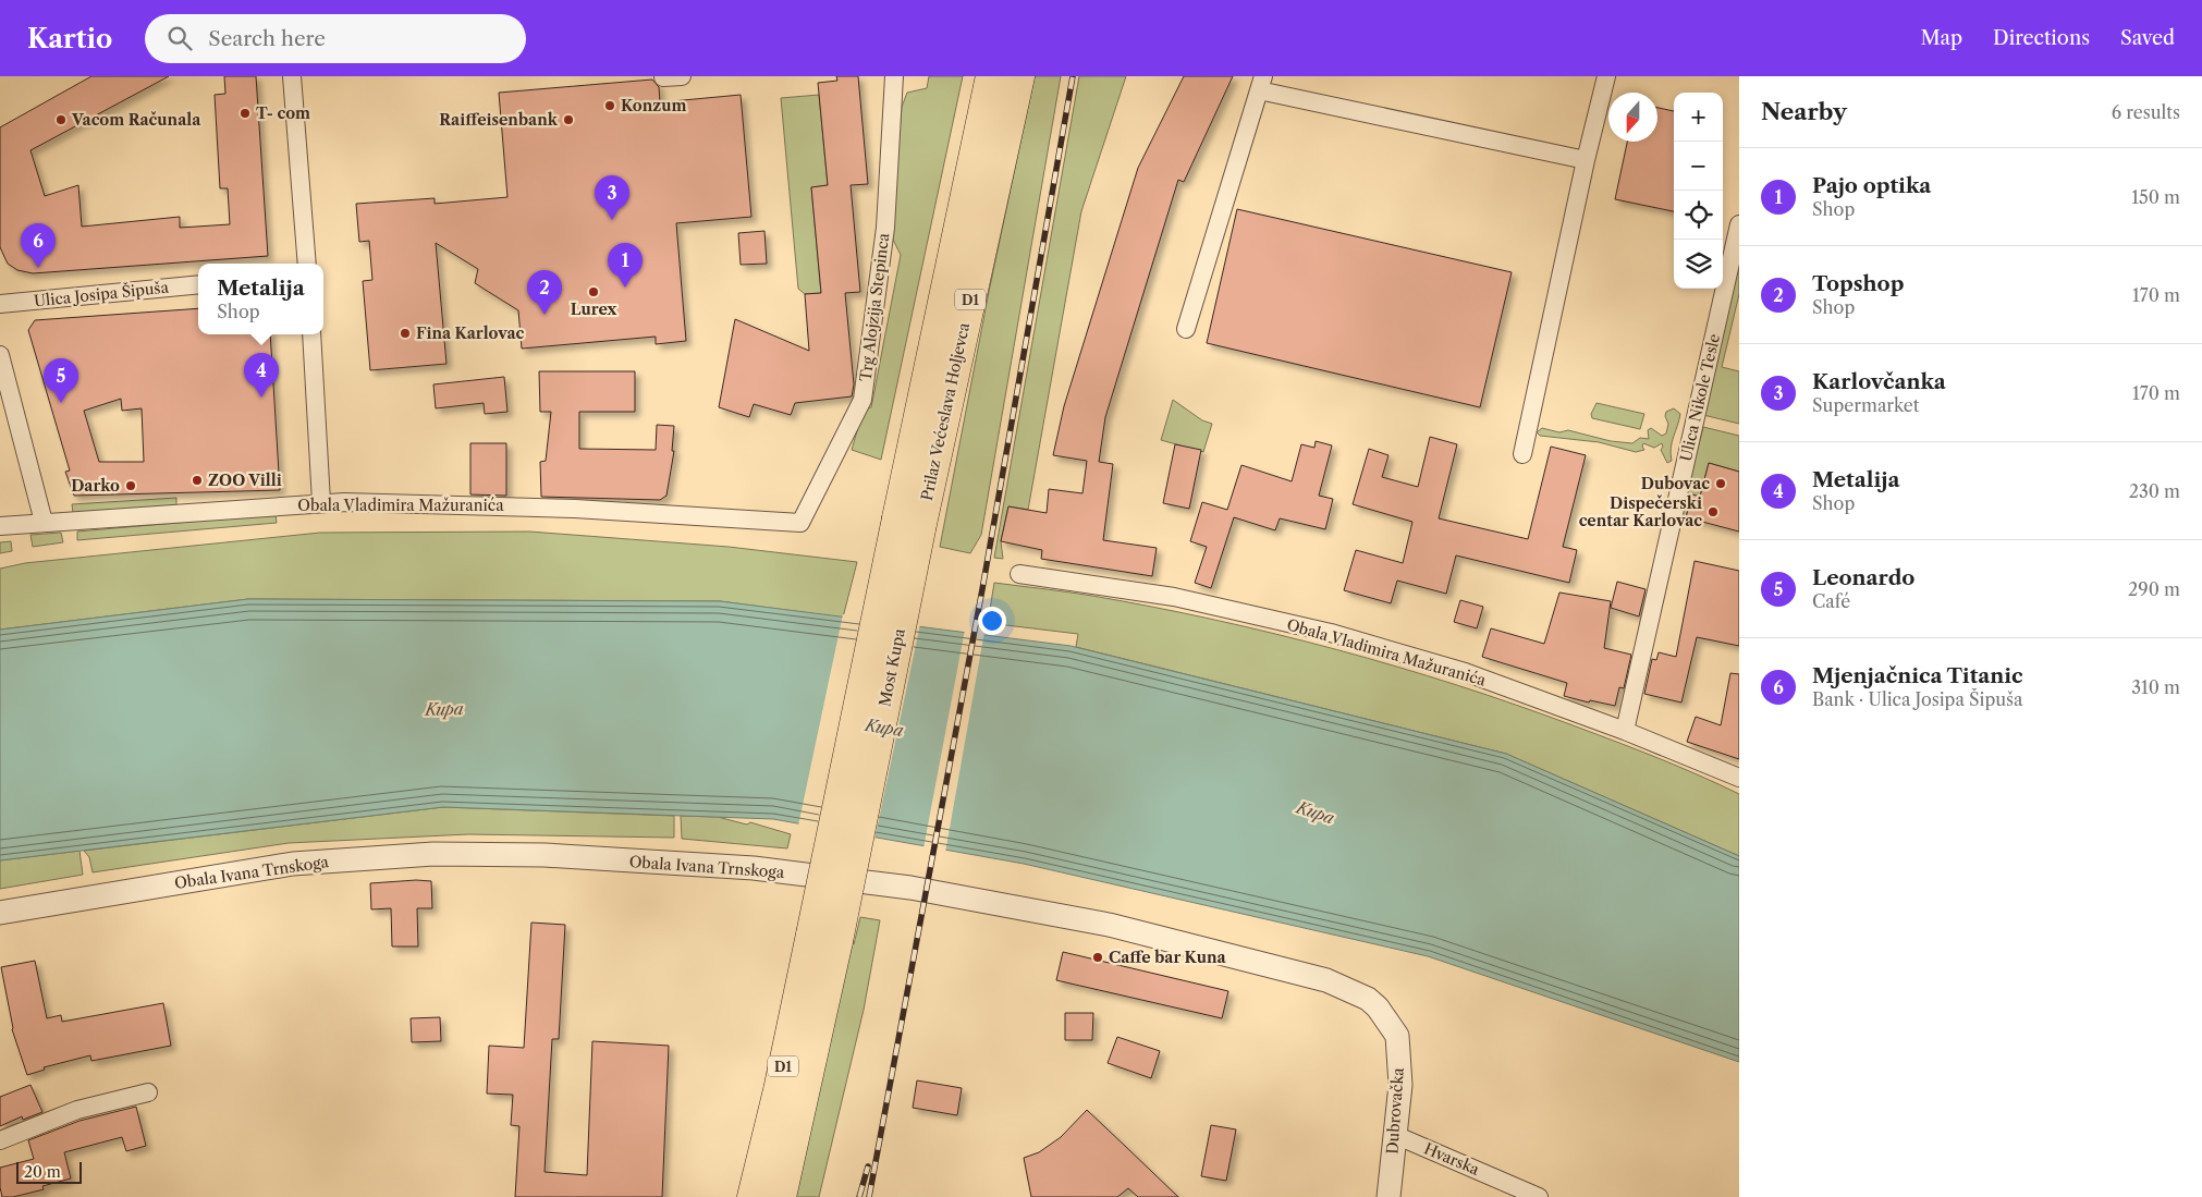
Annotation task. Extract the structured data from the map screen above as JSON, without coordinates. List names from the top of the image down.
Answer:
{
  "streets": {
    "highway": ["D1", "Prilaz Većeslava Holjevca", "Most Kupa"],
    "street": [
      "Ulica Josipa Šipuša",
      "Trg Alojzija Stepinca",
      "Ulica Nikole Tesle",
      "Obala Vladimira Mažuranića",
      "Obala Ivana Trnskoga",
      "Dubrovačka",
      "Hvarska"
    ]
  },
  "crossings": [
    ["D1", "Most Kupa"],
    ["Trg Alojzija Stepinca", "Obala Vladimira Mažuranića"],
    ["Ulica Nikole Tesle", "Obala Vladimira Mažuranića"],
    ["Prilaz Većeslava Holjevca", "Most Kupa"],
    ["Obala Ivana Trnskoga", "Dubrovačka"],
    ["Dubrovačka", "Hvarska"]
  ],
  "water": ["Kupa"],
  "places": [
    "Konzum",
    "T- com",
    "Vacom Računala",
    "Raiffeisenbank",
    "Lurex",
    "Fina Karlovac",
    "ZOO Villi",
    "Dubovac",
    "Darko",
    "Dispečerski centar Karlovac",
    "Caffe bar Kuna"
  ],
  "scale_bar": "20 m",
  "north": "bottom",
  "page": {
    "header": "Kartio",
    "search": "Search here",
    "nav": ["Map", "Directions", "Saved"],
    "heading": ["Nearby", "6 results"],
    "map_buttons": ["+", "−"],
    "list": [
      {
        "mark": "1",
        "name": "Pajo optika",
        "note": "Shop",
        "value": "150 m"
      },
      {
        "mark": "2",
        "name": "Topshop",
        "note": "Shop",
        "value": "170 m"
      },
      {
        "mark": "3",
        "name": "Karlovčanka",
        "note": "Supermarket",
        "value": "170 m"
      },
      {
        "mark": "4",
        "name": "Metalija",
        "note": "Shop",
        "value": "230 m"
      },
      {
        "mark": "5",
        "name": "Leonardo",
        "note": "Café",
        "value": "290 m"
      },
      {
        "mark": "6",
        "name": "Mjenjačnica Titanic",
        "note": "Bank · Ulica Josipa Šipuša",
        "value": "310 m"
      }
    ],
    "pins": [
      "3",
      "6",
      "1",
      "2",
      "4",
      "5"
    ],
    "popup": ["Metalija", "Shop"],
    "scale": "20 m"
  }
}
